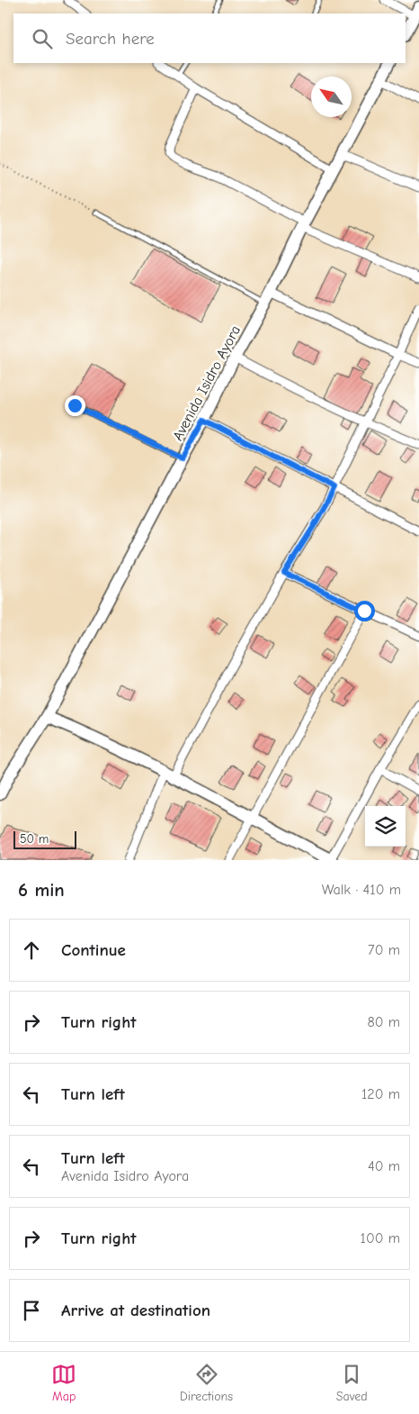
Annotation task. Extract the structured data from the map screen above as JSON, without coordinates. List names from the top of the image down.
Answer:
{
  "streets": {
    "street": ["Avenida Isidro Ayora"]
  },
  "scale_bar": "50 m",
  "north": "top left",
  "page": {
    "search": "Search here",
    "scale": "50 m",
    "heading": ["6 min", "Walk · 410 m"],
    "list": [
      ["Continue", "70 m"],
      ["Turn right", "80 m"],
      ["Turn left", "120 m"],
      ["Turn left", "Avenida Isidro Ayora", "40 m"],
      ["Turn right", "100 m"],
      "Arrive at destination"
    ],
    "nav": ["Map", "Directions", "Saved"]
  }
}
